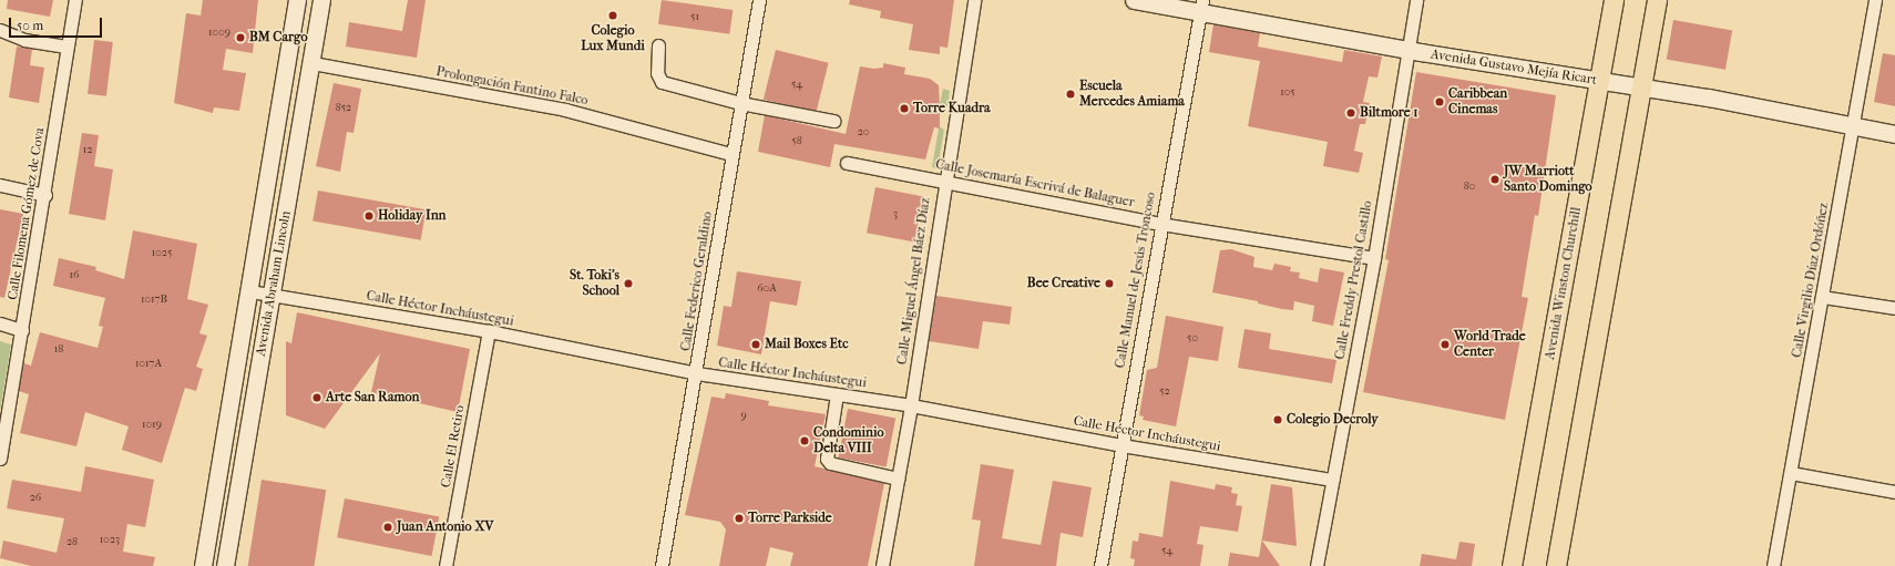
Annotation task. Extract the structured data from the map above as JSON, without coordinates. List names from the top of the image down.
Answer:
{
  "streets": {
    "main road": ["Avenida Gustavo Mejía Ricart", "Avenida Abraham Lincoln", "Avenida Winston Churchill"],
    "street": [
      "Prolongación Fantino Falco",
      "Calle Josemaría Escrivá de Balaguer",
      "Calle Filomena Gómez de Cova",
      "Calle Manuel de Jesús Troncoso",
      "Calle Freddy Prestol Castillo",
      "Calle Virgilio Díaz Ordóñez",
      "Calle Federico Geraldino",
      "Calle Miguel Ángel Báez Díaz",
      "Calle Héctor Incháustegui",
      "Calle El Retiro"
    ]
  },
  "crossings": [
    ["Avenida Gustavo Mejía Ricart", "Calle Manuel de Jesús Troncoso"],
    ["Avenida Gustavo Mejía Ricart", "Calle Freddy Prestol Castillo"],
    ["Avenida Gustavo Mejía Ricart", "Calle Virgilio Díaz Ordóñez"],
    ["Avenida Gustavo Mejía Ricart", "Avenida Winston Churchill"],
    ["Prolongación Fantino Falco", "Calle Federico Geraldino"],
    ["Prolongación Fantino Falco", "Avenida Abraham Lincoln"],
    ["Calle Josemaría Escrivá de Balaguer", "Calle Manuel de Jesús Troncoso"],
    ["Calle Josemaría Escrivá de Balaguer", "Calle Freddy Prestol Castillo"],
    ["Calle Josemaría Escrivá de Balaguer", "Calle Miguel Ángel Báez Díaz"],
    ["Calle Manuel de Jesús Troncoso", "Calle Héctor Incháustegui"],
    ["Calle Freddy Prestol Castillo", "Calle Héctor Incháustegui"],
    ["Calle Federico Geraldino", "Calle Héctor Incháustegui"],
    ["Calle Miguel Ángel Báez Díaz", "Calle Héctor Incháustegui"],
    ["Avenida Abraham Lincoln", "Calle Héctor Incháustegui"],
    ["Calle Héctor Incháustegui", "Calle El Retiro"]
  ],
  "places": [
    "Colegio Lux Mundi",
    "BM Cargo",
    "Escuela Mercedes Amiama",
    "Caribbean Cinemas",
    "Torre Kuadra",
    "Biltmore 1",
    "JW Marriott Santo Domingo",
    "Holiday Inn",
    "St. Toki's School",
    "Bee Creative",
    "Mail Boxes Etc",
    "World Trade Center",
    "Arte San Ramon",
    "Colegio Decroly",
    "Condominio Delta VIII",
    "Torre Parkside",
    "Juan Antonio XV"
  ],
  "house_numbers": [
    "51",
    "1009",
    "54",
    "105",
    "852",
    "20",
    "58",
    "12",
    "80",
    "3",
    "1025",
    "16",
    "60A",
    "1017B",
    "50",
    "18",
    "1017A",
    "52",
    "9",
    "1019",
    "26",
    "1023",
    "28",
    "54"
  ],
  "scale_bar": "50 m"
}
